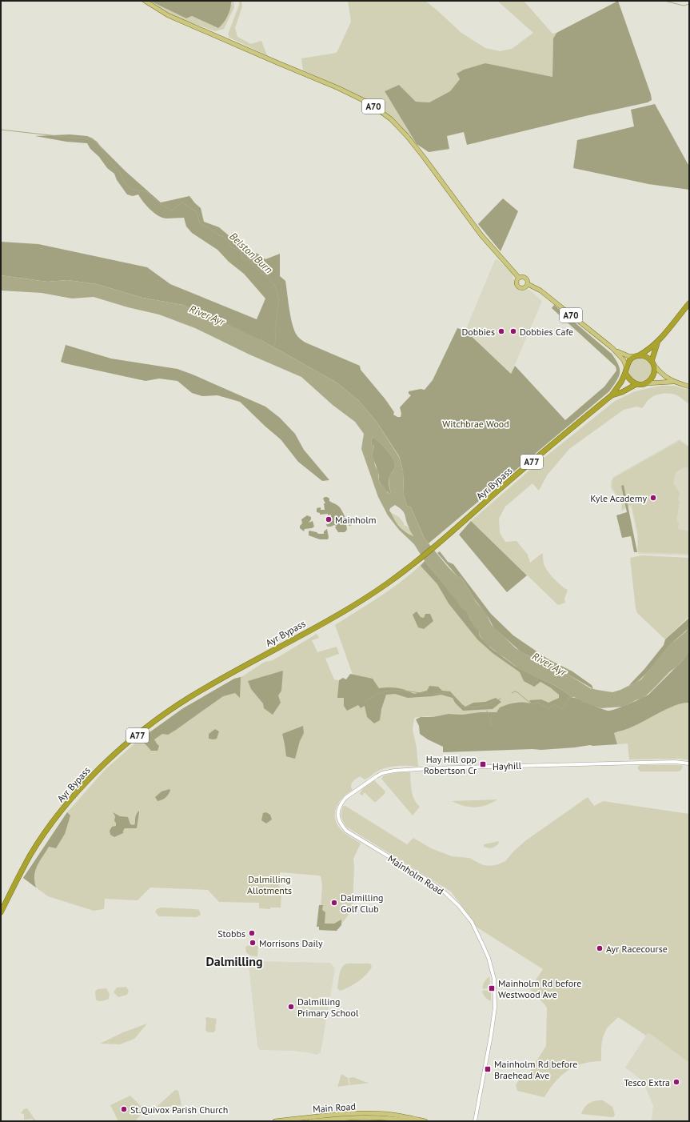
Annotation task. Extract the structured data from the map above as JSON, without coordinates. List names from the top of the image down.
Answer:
{
  "streets": {
    "highway": ["A77", "Ayr Bypass"],
    "main road": ["A70", "Main Road"],
    "street": ["Hayhill", "Mainholm Road"]
  },
  "crossings": [
    ["A70", "A77"],
    ["A70", "Ayr Bypass"],
    ["A77", "Ayr Bypass"],
    ["Hayhill", "Mainholm Road"]
  ],
  "districts": ["Dalmilling"],
  "water": ["Belston Burn", "River Ayr"],
  "parks": ["Witchbrae Wood", "Dalmilling Allotments"],
  "places": {
    "other": [
      "Dobbies",
      "Dobbies Cafe",
      "Kyle Academy",
      "Mainholm",
      "Dalmilling Golf Club",
      "Stobbs",
      "Morrisons Daily",
      "Ayr Racecourse",
      "Dalmilling Primary School",
      "Tesco Extra",
      "St.Quivox Parish Church"
    ],
    "transit": ["Hay Hill opp Robertson Cr", "Mainholm Rd before Westwood Ave", "Mainholm Rd before Braehead Ave"]
  }
}
